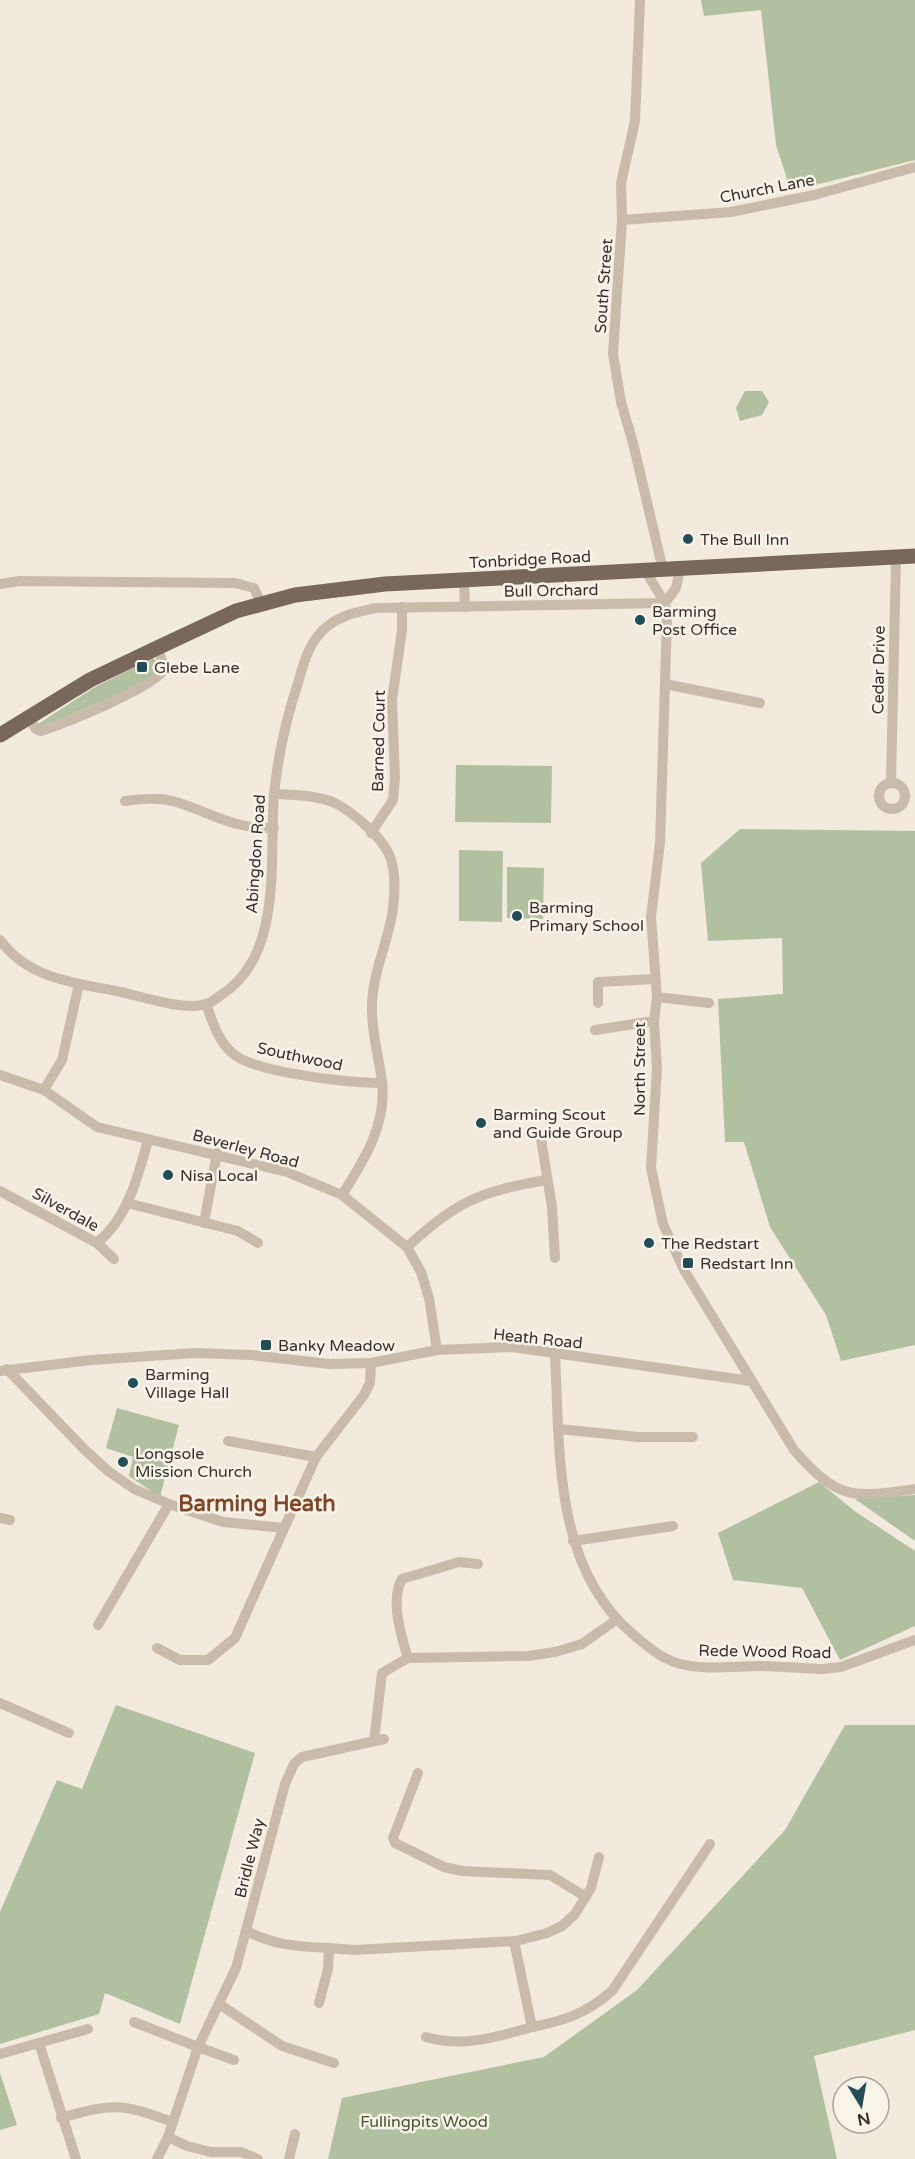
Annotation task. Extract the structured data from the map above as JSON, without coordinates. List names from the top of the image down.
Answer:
{
  "streets": {
    "main road": ["Tonbridge Road"],
    "street": [
      "Church Lane",
      "South Street",
      "Bull Orchard",
      "Cedar Drive",
      "Barned Court",
      "Abingdon Road",
      "Southwood",
      "North Street",
      "Beverley Road",
      "Silverdale",
      "Heath Road",
      "Rede Wood Road",
      "Bridle Way"
    ]
  },
  "crossings": [
    ["Church Lane", "South Street"],
    ["South Street", "Tonbridge Road"],
    ["Tonbridge Road", "Cedar Drive"],
    ["Tonbridge Road", "North Street"],
    ["Bull Orchard", "Abingdon Road"],
    ["Bull Orchard", "North Street"],
    ["Barned Court", "Abingdon Road"],
    ["Abingdon Road", "Southwood"],
    ["North Street", "Heath Road"],
    ["Beverley Road", "Heath Road"],
    ["Heath Road", "Rede Wood Road"]
  ],
  "districts": ["Barming Heath"],
  "parks": ["Fullingpits Wood"],
  "places": {
    "other": [
      "The Bull Inn",
      "Barming Post Office",
      "Barming Primary School",
      "Barming Scout and Guide Group",
      "Nisa Local",
      "The Redstart",
      "Barming Village Hall",
      "Longsole Mission Church"
    ],
    "transit": ["Glebe Lane", "Redstart Inn", "Banky Meadow"]
  },
  "north": "bottom"
}
